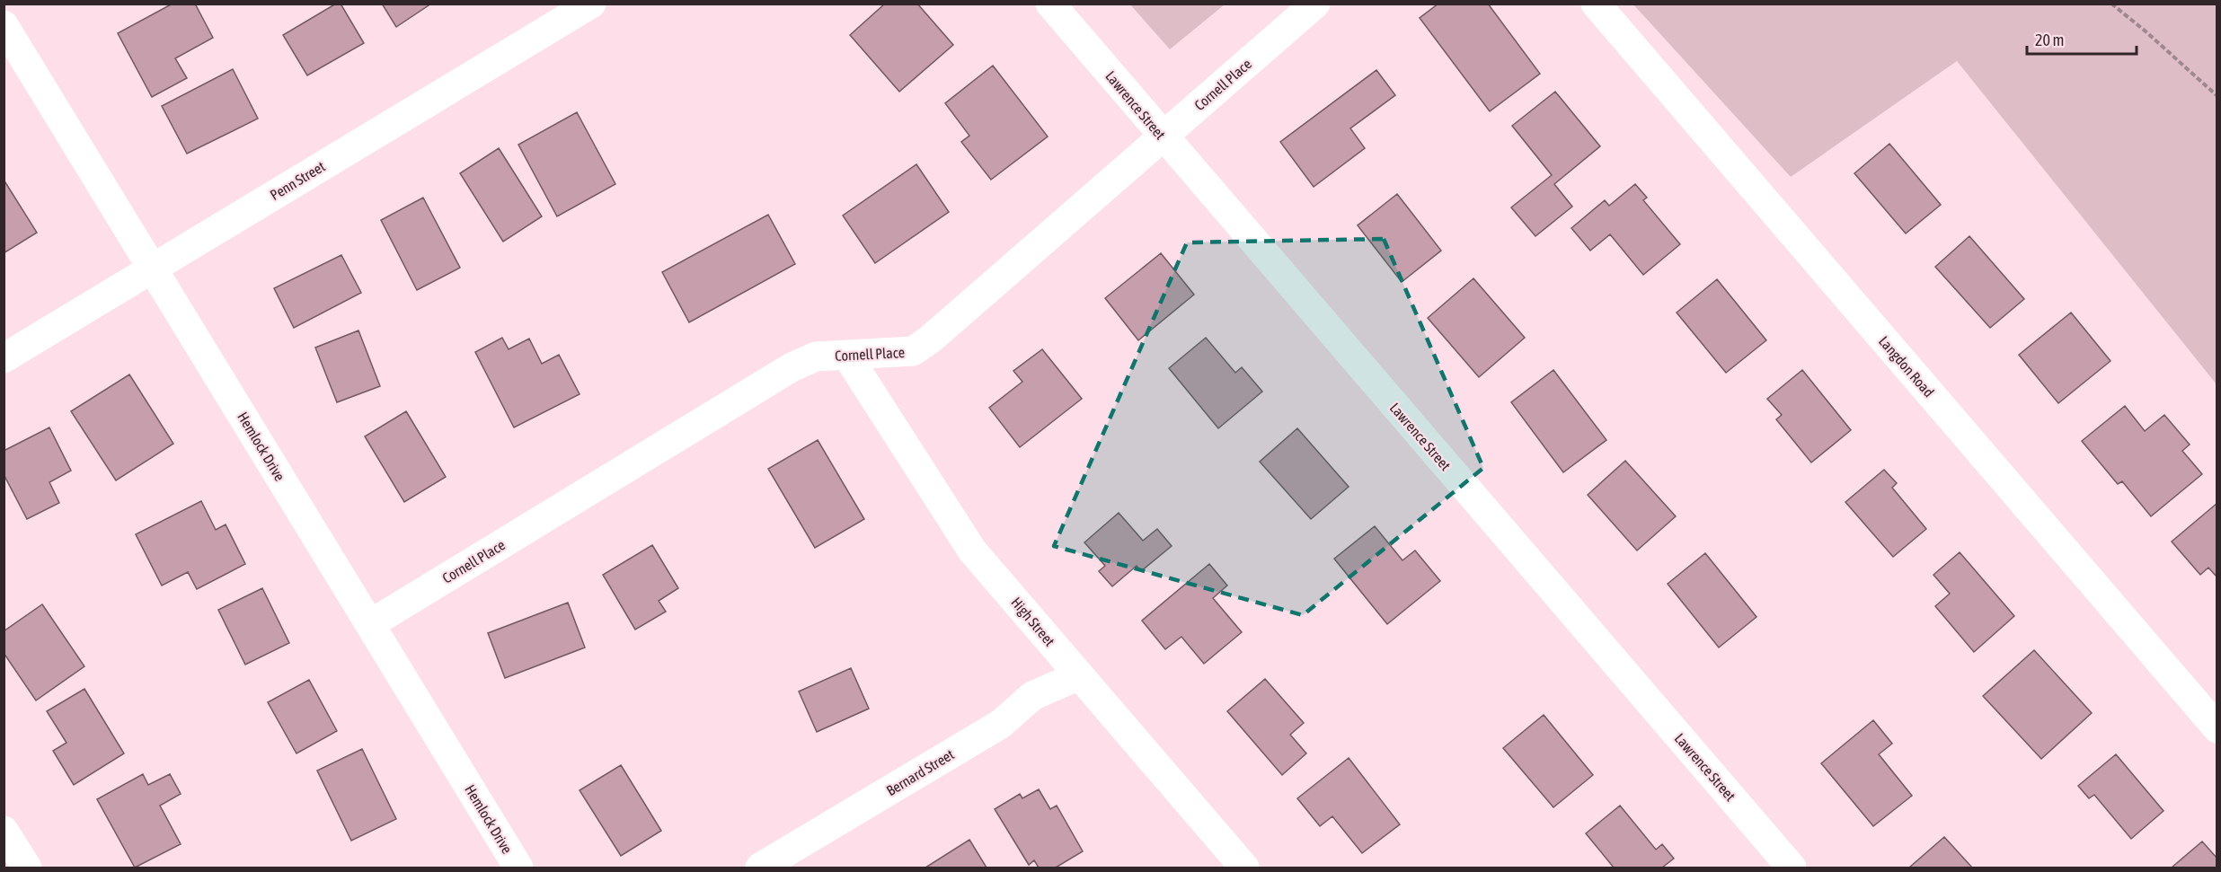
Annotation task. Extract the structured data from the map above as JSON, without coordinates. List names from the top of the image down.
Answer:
{
  "streets": {
    "street": [
      "Cornell Place",
      "Lawrence Street",
      "Penn Street",
      "Langdon Road",
      "Hemlock Drive",
      "High Street",
      "Bernard Street"
    ]
  },
  "crossings": [
    ["Cornell Place", "Lawrence Street"],
    ["Cornell Place", "Hemlock Drive"],
    ["Cornell Place", "High Street"],
    ["Penn Street", "Hemlock Drive"],
    ["High Street", "Bernard Street"]
  ],
  "scale_bar": "20 m"
}
